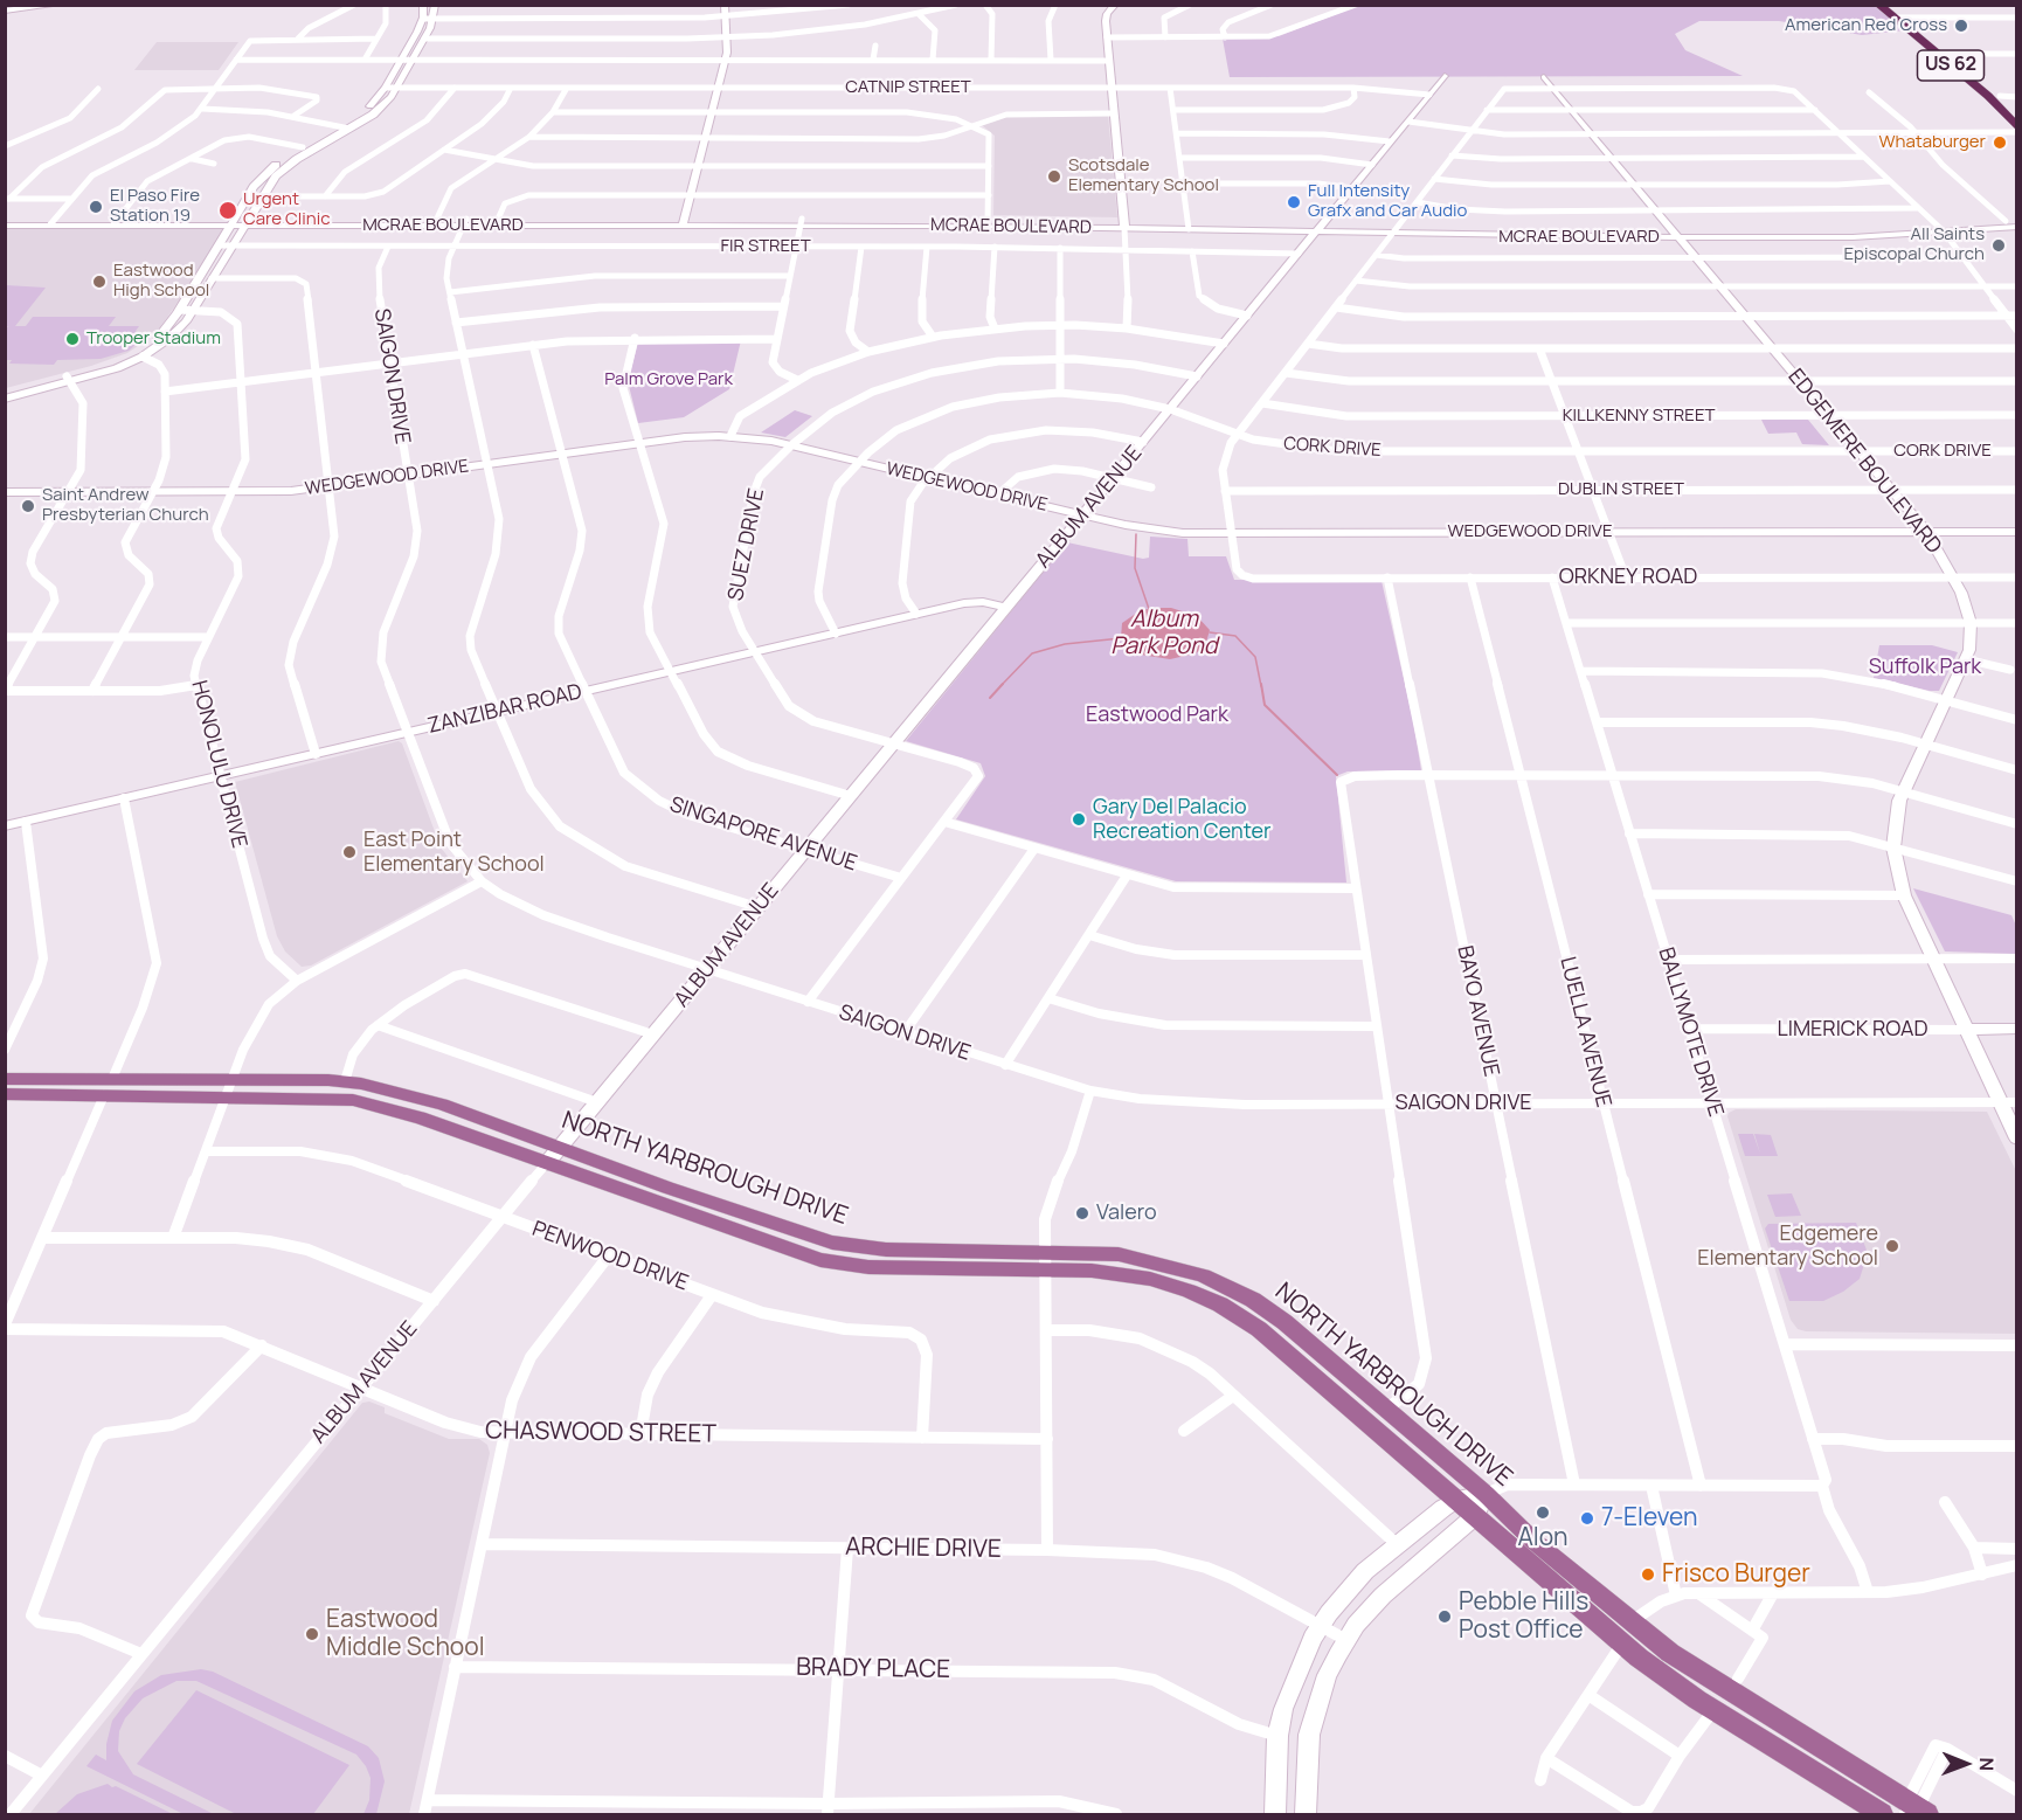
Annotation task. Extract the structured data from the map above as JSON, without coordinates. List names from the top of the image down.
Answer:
{
  "streets": {
    "highway": ["US 62"],
    "main road": [
      "MCRAE BOULEVARD",
      "EDGEMERE BOULEVARD",
      "WEDGEWOOD DRIVE",
      "ALBUM AVENUE",
      "ZANZIBAR ROAD",
      "LIMERICK ROAD",
      "NORTH YARBROUGH DRIVE"
    ],
    "street": [
      "CATNIP STREET",
      "FIR STREET",
      "SAIGON DRIVE",
      "KILLKENNY STREET",
      "CORK DRIVE",
      "DUBLIN STREET",
      "SUEZ DRIVE",
      "ORKNEY ROAD",
      "HONOLULU DRIVE",
      "SINGAPORE AVENUE",
      "BAYO AVENUE",
      "LUELLA AVENUE",
      "BALLYMOTE DRIVE",
      "PENWOOD DRIVE",
      "CHASWOOD STREET",
      "ARCHIE DRIVE",
      "BRADY PLACE"
    ]
  },
  "crossings": [
    ["CATNIP STREET", "ALBUM AVENUE"],
    ["MCRAE BOULEVARD", "EDGEMERE BOULEVARD"],
    ["MCRAE BOULEVARD", "ALBUM AVENUE"],
    ["FIR STREET", "SAIGON DRIVE"],
    ["FIR STREET", "ALBUM AVENUE"],
    ["SAIGON DRIVE", "EDGEMERE BOULEVARD"],
    ["SAIGON DRIVE", "WEDGEWOOD DRIVE"],
    ["SAIGON DRIVE", "ALBUM AVENUE"],
    ["SAIGON DRIVE", "SUEZ DRIVE"],
    ["SAIGON DRIVE", "ZANZIBAR ROAD"],
    ["SAIGON DRIVE", "BAYO AVENUE"],
    ["SAIGON DRIVE", "LUELLA AVENUE"],
    ["SAIGON DRIVE", "BALLYMOTE DRIVE"],
    ["KILLKENNY STREET", "EDGEMERE BOULEVARD"],
    ["CORK DRIVE", "EDGEMERE BOULEVARD"],
    ["CORK DRIVE", "WEDGEWOOD DRIVE"],
    ["CORK DRIVE", "ALBUM AVENUE"],
    ["CORK DRIVE", "ZANZIBAR ROAD"],
    ["EDGEMERE BOULEVARD", "WEDGEWOOD DRIVE"],
    ["EDGEMERE BOULEVARD", "DUBLIN STREET"],
    ["EDGEMERE BOULEVARD", "ORKNEY ROAD"],
    ["EDGEMERE BOULEVARD", "LIMERICK ROAD"],
    ["WEDGEWOOD DRIVE", "ALBUM AVENUE"],
    ["WEDGEWOOD DRIVE", "SUEZ DRIVE"],
    ["WEDGEWOOD DRIVE", "ORKNEY ROAD"],
    ["WEDGEWOOD DRIVE", "HONOLULU DRIVE"],
    ["WEDGEWOOD DRIVE", "SINGAPORE AVENUE"],
    ["ALBUM AVENUE", "SUEZ DRIVE"],
    ["ALBUM AVENUE", "ZANZIBAR ROAD"],
    ["ALBUM AVENUE", "SINGAPORE AVENUE"],
    ["ALBUM AVENUE", "NORTH YARBROUGH DRIVE"],
    ["ALBUM AVENUE", "PENWOOD DRIVE"],
    ["ALBUM AVENUE", "CHASWOOD STREET"],
    ["SUEZ DRIVE", "ZANZIBAR ROAD"],
    ["SUEZ DRIVE", "SINGAPORE AVENUE"],
    ["ORKNEY ROAD", "BAYO AVENUE"],
    ["ORKNEY ROAD", "LUELLA AVENUE"],
    ["ORKNEY ROAD", "BALLYMOTE DRIVE"],
    ["ZANZIBAR ROAD", "HONOLULU DRIVE"],
    ["ZANZIBAR ROAD", "SINGAPORE AVENUE"],
    ["LIMERICK ROAD", "BALLYMOTE DRIVE"],
    ["PENWOOD DRIVE", "CHASWOOD STREET"]
  ],
  "water": ["Album Park Pond"],
  "parks": ["Palm Grove Park", "Suffolk Park", "Eastwood Park"],
  "places": [
    "American Red Cross",
    "Whataburger",
    "Scotsdale Elementary School",
    "Full Intensity Grafx and Car Audio",
    "El Paso Fire Station 19",
    "Urgent Care Clinic",
    "All Saints Episcopal Church",
    "Eastwood High School",
    "Trooper Stadium",
    "Saint Andrew Presbyterian Church",
    "Gary Del Palacio Recreation Center",
    "East Point Elementary School",
    "Valero",
    "Edgemere Elementary School",
    "Alon",
    "7-Eleven",
    "Frisco Burger",
    "Pebble Hills Post Office",
    "Eastwood Middle School"
  ],
  "north": "right"
}
